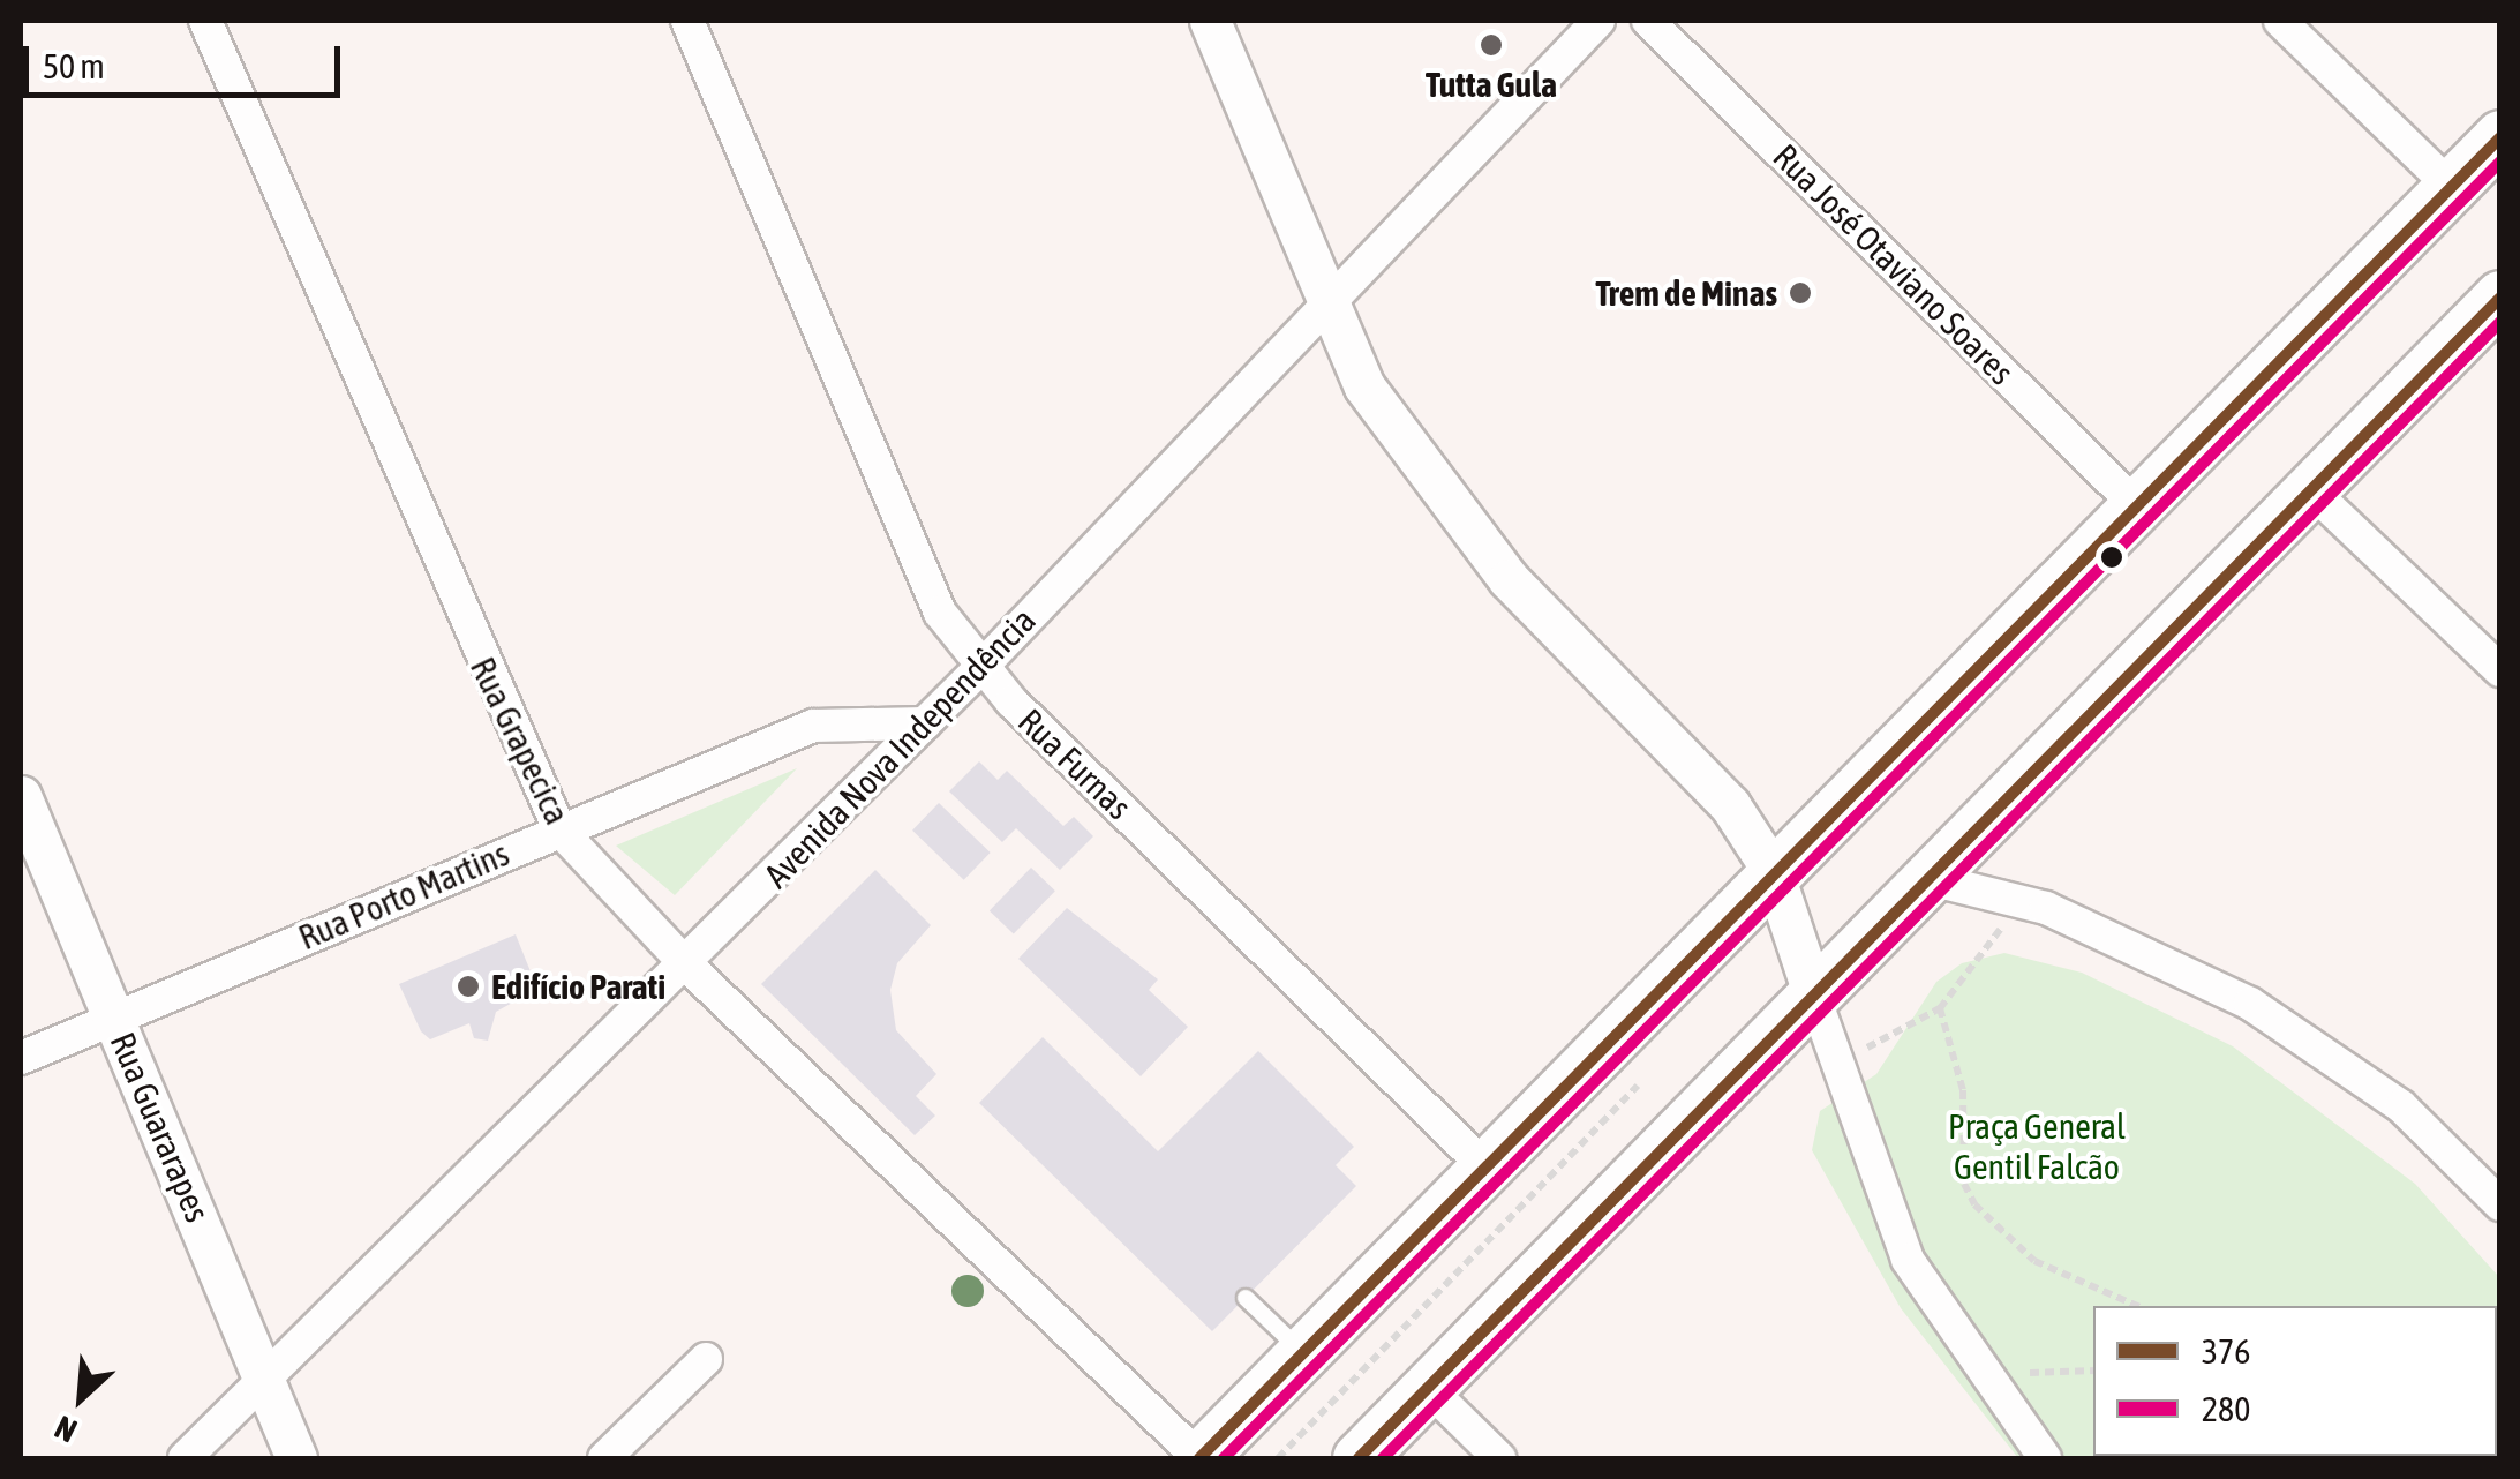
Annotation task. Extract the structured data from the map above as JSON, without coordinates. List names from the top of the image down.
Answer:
{
  "streets": {
    "street": [
      "Rua José Otaviano Soares",
      "Rua Grapecica",
      "Avenida Nova Independência",
      "Rua Furnas",
      "Rua Porto Martins",
      "Rua Guararapes"
    ]
  },
  "crossings": [
    ["Rua Grapecica", "Avenida Nova Independência"],
    ["Rua Grapecica", "Rua Porto Martins"],
    ["Avenida Nova Independência", "Rua Furnas"],
    ["Avenida Nova Independência", "Rua Porto Martins"],
    ["Avenida Nova Independência", "Rua Guararapes"],
    ["Rua Porto Martins", "Rua Guararapes"]
  ],
  "parks": ["Praça General Gentil Falcão"],
  "places": ["Tutta Gula", "Trem de Minas", "Edifício Parati"],
  "lines": ["transit line 376", "transit line 280"],
  "legend": ["376", "280"],
  "scale_bar": "50 m",
  "north": "bottom left"
}
